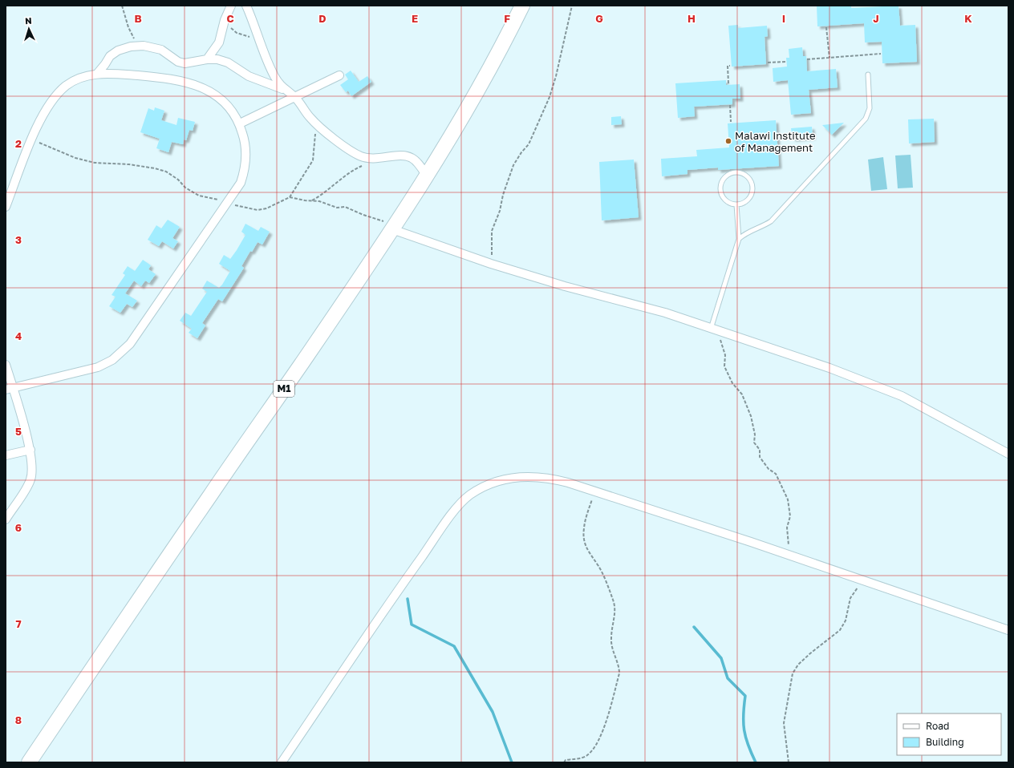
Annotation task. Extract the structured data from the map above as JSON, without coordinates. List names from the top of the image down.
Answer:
{
  "streets": {
    "highway": ["M1"]
  },
  "places": ["Malawi Institute of Management"],
  "legend": ["Road", "Building"],
  "north": "top",
  "grid": {
    "columns": [
      "B",
      "C",
      "D",
      "E",
      "F",
      "G",
      "H",
      "I",
      "J",
      "K"
    ],
    "rows": [
      "2",
      "3",
      "4",
      "5",
      "6",
      "7",
      "8"
    ]
  }
}
